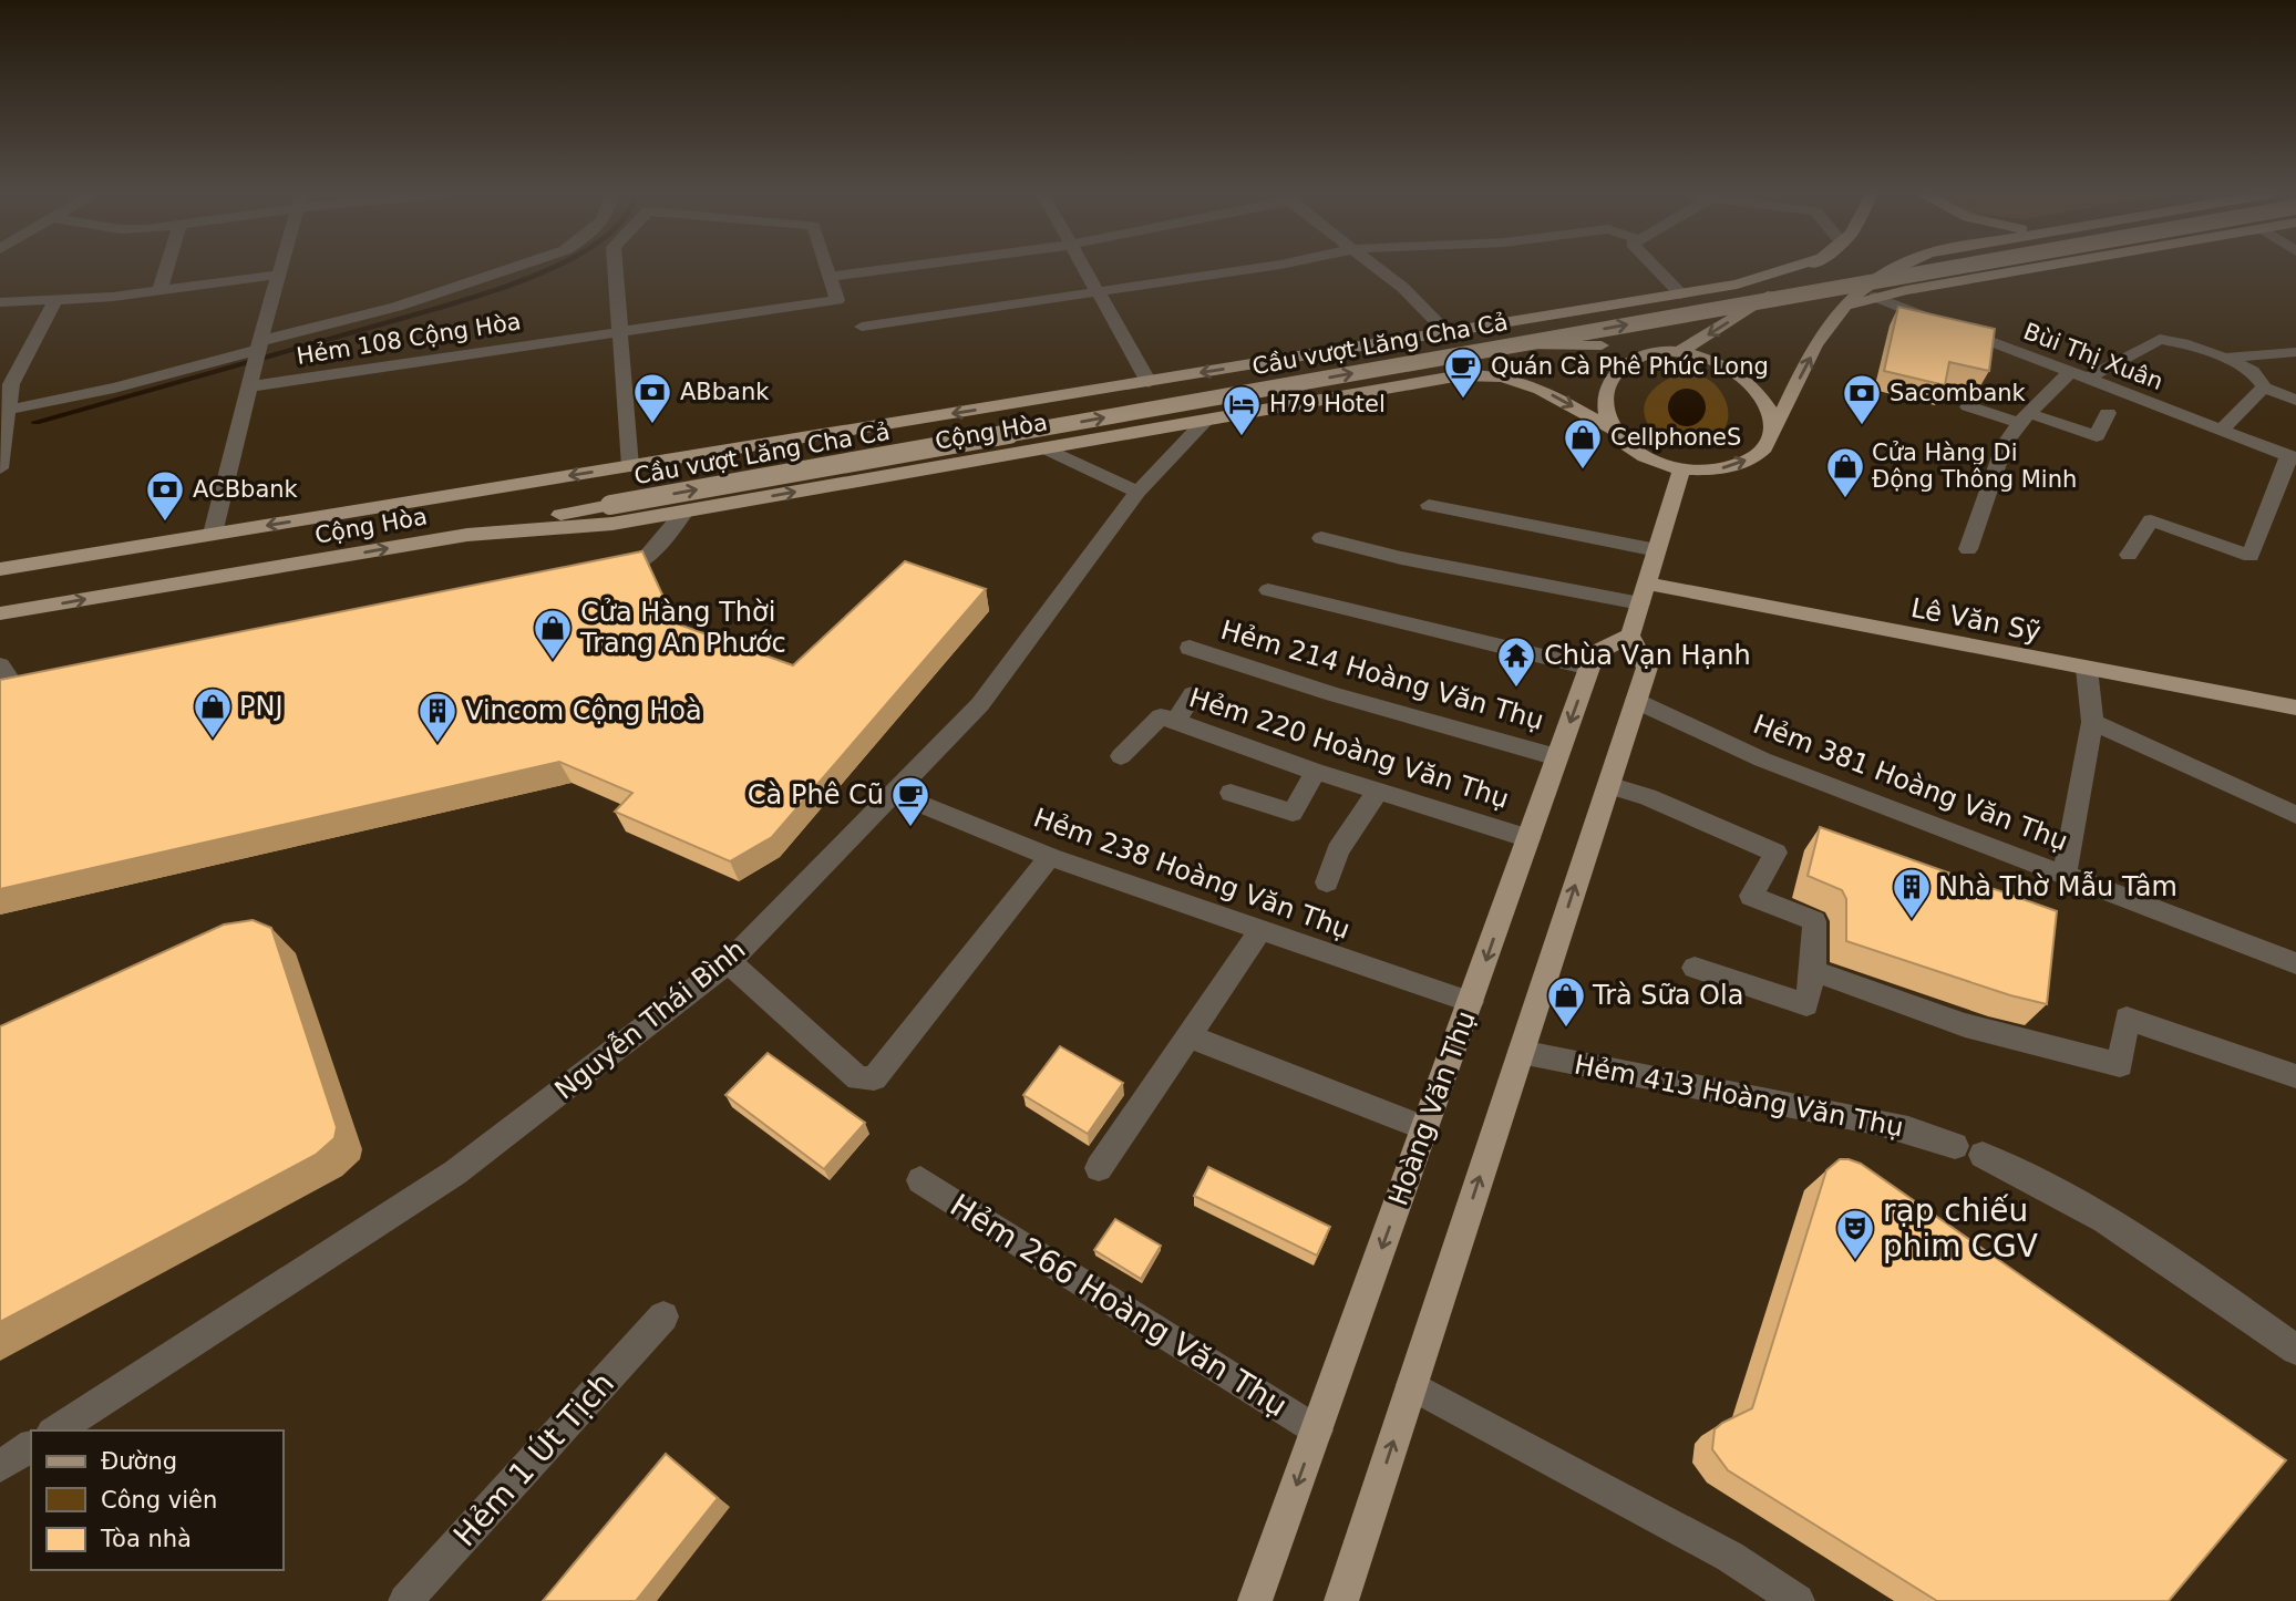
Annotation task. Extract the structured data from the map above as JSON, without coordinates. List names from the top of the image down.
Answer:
{
  "streets": {
    "main road": [
      "Cầu vượt Lăng Cha Cả",
      "Cộng Hòa",
      "Lê Văn Sỹ",
      "Hoàng Văn Thụ"
    ],
    "street": [
      "Hẻm 108 Cộng Hòa",
      "Bùi Thị Xuân",
      "Hẻm 214 Hoàng Văn Thụ",
      "Hẻm 220 Hoàng Văn Thụ",
      "Hẻm 381 Hoàng Văn Thụ",
      "Hẻm 238 Hoàng Văn Thụ",
      "Nguyễn Thái Bình",
      "Hẻm 413 Hoàng Văn Thụ",
      "Hẻm 266 Hoàng Văn Thụ",
      "Hẻm 1 Út Tịch"
    ]
  },
  "crossings": [
    ["Hẻm 108 Cộng Hòa", "Cộng Hòa"],
    ["Cầu vượt Lăng Cha Cả", "Cộng Hòa"],
    ["Cộng Hòa", "Nguyễn Thái Bình"],
    ["Hẻm 214 Hoàng Văn Thụ", "Hoàng Văn Thụ"],
    ["Hẻm 220 Hoàng Văn Thụ", "Hoàng Văn Thụ"],
    ["Hẻm 238 Hoàng Văn Thụ", "Nguyễn Thái Bình"],
    ["Hẻm 238 Hoàng Văn Thụ", "Hoàng Văn Thụ"],
    ["Hoàng Văn Thụ", "Hẻm 266 Hoàng Văn Thụ"]
  ],
  "places": {
    "cafe": ["Quán Cà Phê Phúc Long", "Cà Phê Cũ"],
    "bank": ["ABbank", "Sacombank", "ACBbank"],
    "hotel": ["H79 Hotel"],
    "shop": [
      "CellphoneS",
      "Cửa Hàng Di Động Thông Minh",
      "Cửa Hàng Thời Trang An Phước",
      "PNJ",
      "Trà Sữa Ola"
    ],
    "temple": ["Chùa Vạn Hạnh"],
    "building": ["Vincom Cộng Hoà", "Nhà Thờ Mẫu Tâm"],
    "theatre": ["rạp chiếu phim CGV"]
  },
  "legend": ["Đường", "Công viên", "Tòa nhà"]
}
